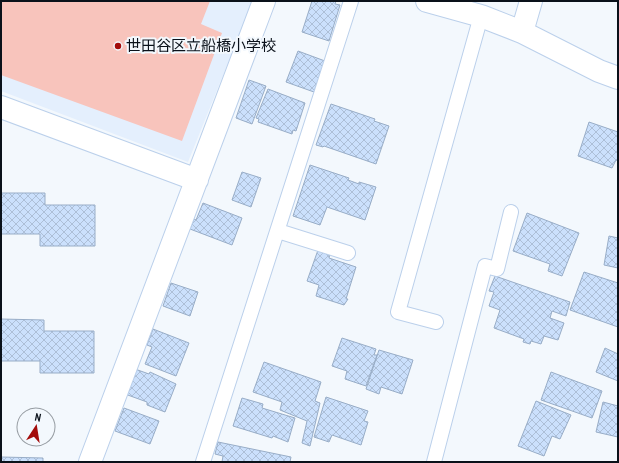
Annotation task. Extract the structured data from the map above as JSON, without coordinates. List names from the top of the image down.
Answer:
{
  "places": ["世田谷区立船橋小学校"],
  "north": "top"
}
